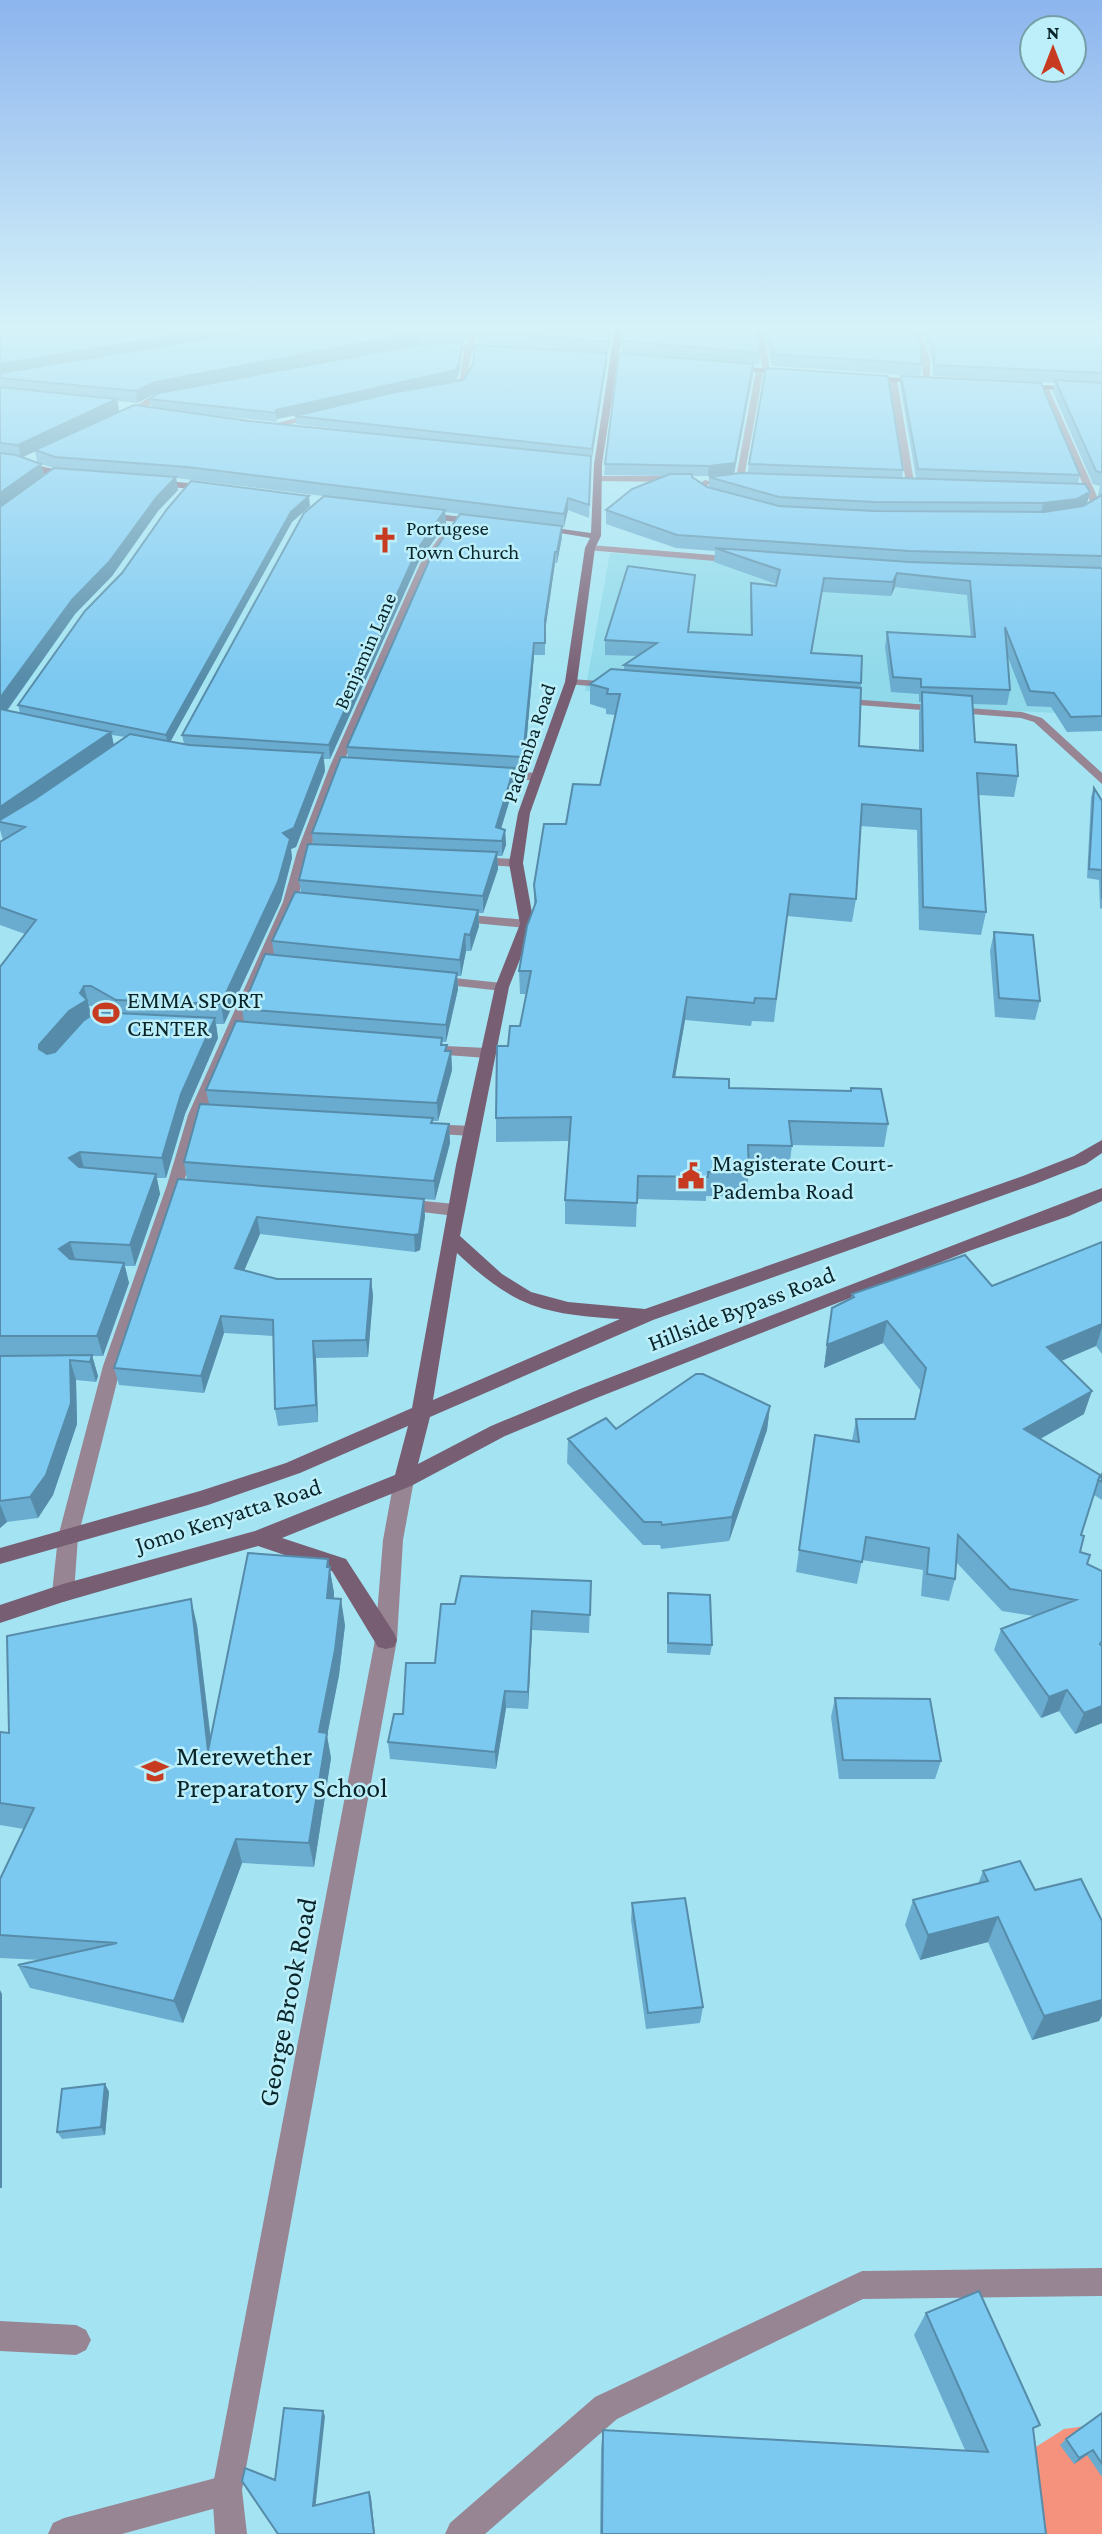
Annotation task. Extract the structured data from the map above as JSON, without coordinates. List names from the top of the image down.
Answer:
{
  "streets": {
    "main road": ["Pademba Road", "Hillside Bypass Road", "Jomo Kenyatta Road"],
    "street": ["Benjamin Lane", "George Brook Road"]
  },
  "crossings": [
    ["Benjamin Lane", "Jomo Kenyatta Road"],
    ["Hillside Bypass Road", "Jomo Kenyatta Road"],
    ["Hillside Bypass Road", "George Brook Road"],
    ["Jomo Kenyatta Road", "George Brook Road"]
  ],
  "places": {
    "church": ["Portugese Town Church"],
    "sports": ["EMMA SPORT CENTER"],
    "public building": ["Magisterate Court- Pademba Road"],
    "school or university": ["Merewether Preparatory School"]
  },
  "north": "top"
}
